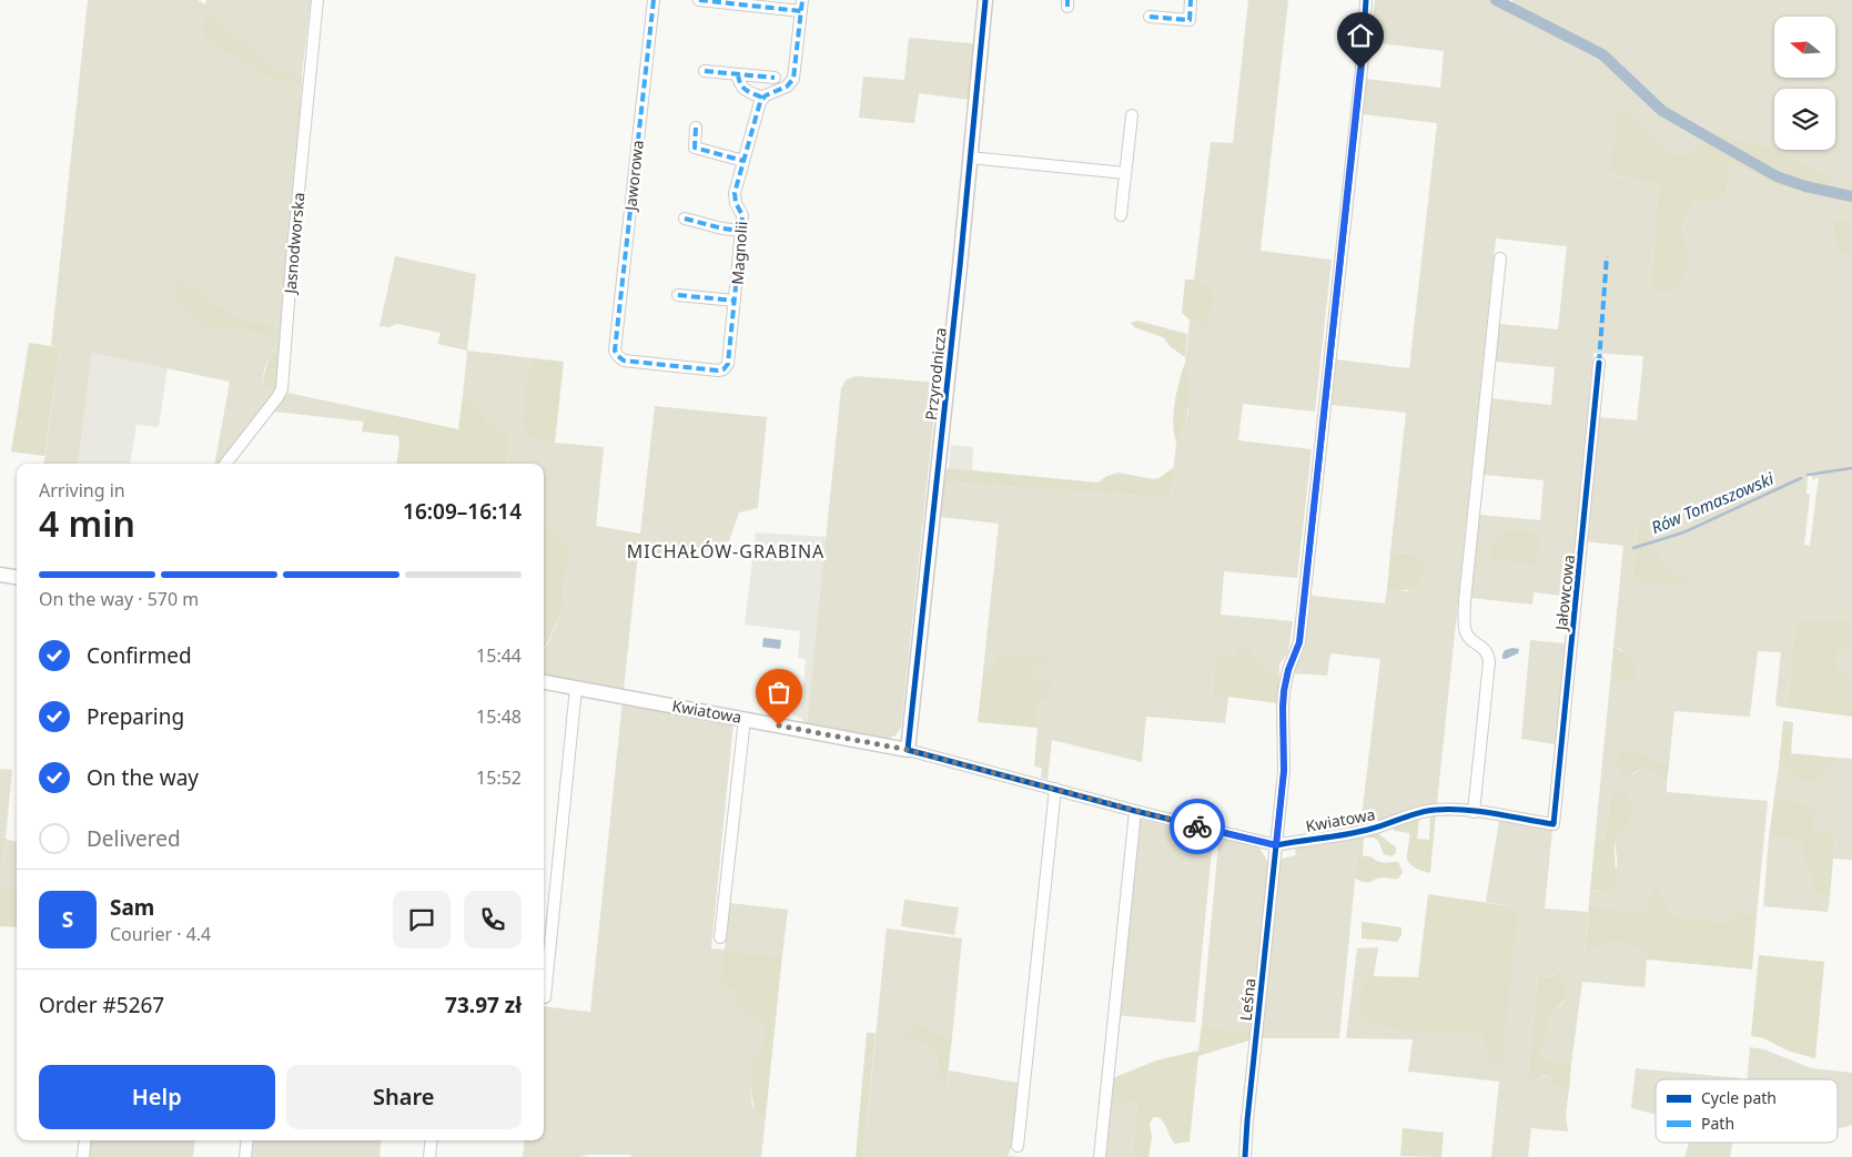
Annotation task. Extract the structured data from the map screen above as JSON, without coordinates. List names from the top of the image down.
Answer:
{
  "streets": {
    "street": [
      "Jaworowa",
      "Jasnodworska",
      "Magnolii",
      "Przyrodnicza",
      "Jałowcowa",
      "Kwiatowa",
      "Leśna"
    ]
  },
  "crossings": [
    ["Jaworowa", "Magnolii"],
    ["Przyrodnicza", "Kwiatowa"],
    ["Jałowcowa", "Kwiatowa"],
    ["Kwiatowa", "Leśna"]
  ],
  "districts": ["MICHAŁÓW-GRABINA"],
  "water": ["Rów Tomaszowski"],
  "legend": ["Cycle path", "Path"],
  "north": "left",
  "page": {
    "heading": ["4 min", "Arriving in", "16:09–16:14"],
    "panel": [
      "Sam",
      "Courier · 4.4",
      "Order #5267",
      "73.97 zł"
    ],
    "bar": "On the way · 570 m",
    "list": [
      ["Confirmed", "15:44"],
      ["Preparing", "15:48"],
      ["On the way", "15:52"],
      "Delivered"
    ],
    "round": "S",
    "buttons": ["Help", "Share"]
  }
}
